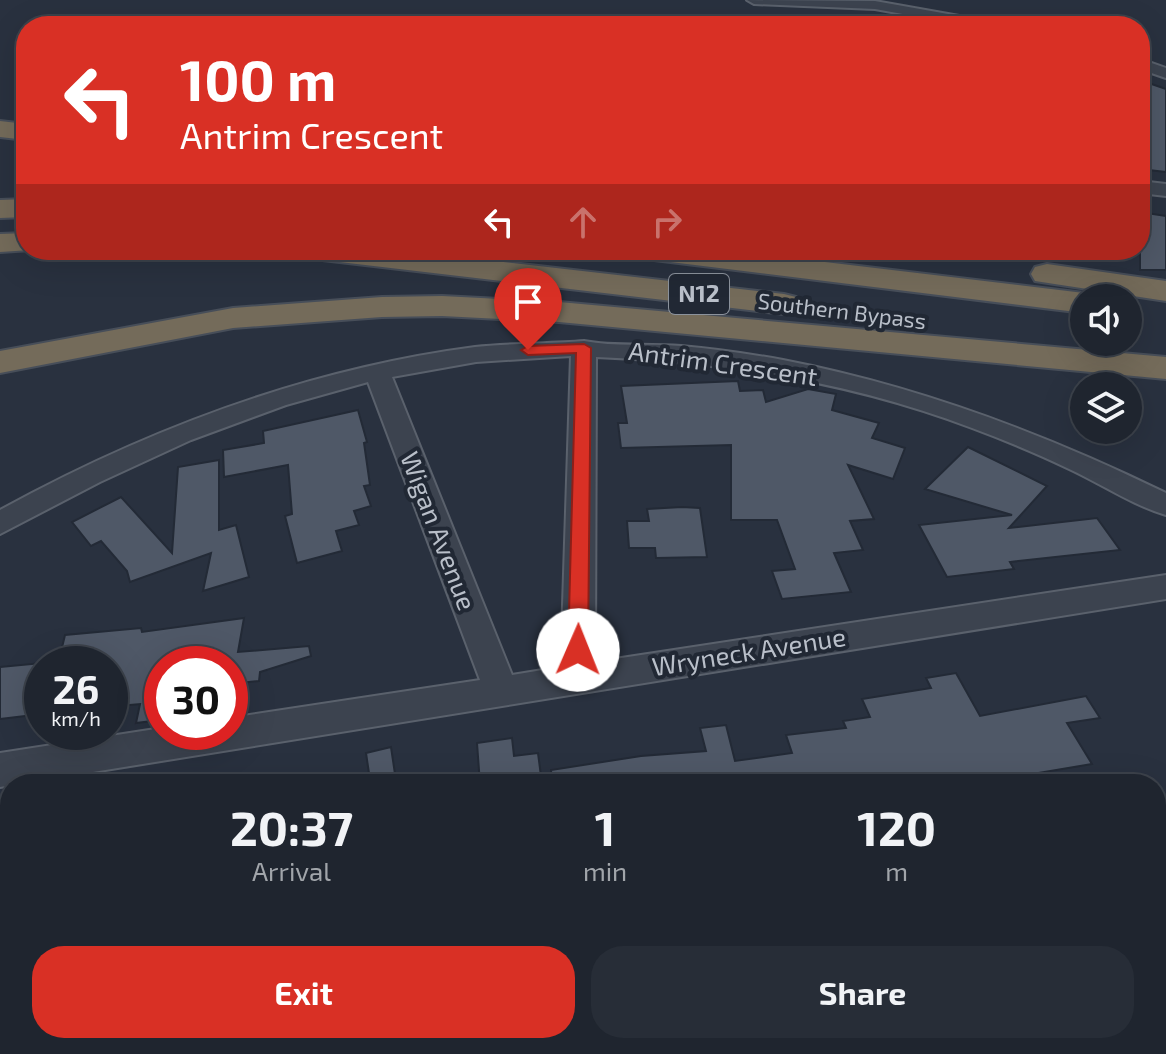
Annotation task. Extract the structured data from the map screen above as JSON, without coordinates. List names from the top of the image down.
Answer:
{
  "streets": {
    "highway": ["N12", "Southern Bypass"],
    "street": ["Antrim Crescent", "Wigan Avenue", "Wryneck Avenue"]
  },
  "crossings": [
    ["Antrim Crescent", "Wigan Avenue"],
    ["Wigan Avenue", "Wryneck Avenue"]
  ],
  "page": {
    "turn": ["100 m", "Antrim Crescent"],
    "speed": "26 km/h",
    "limit": "30",
    "eta": [
      "20:37",
      "Arrival",
      "1",
      "min",
      "120",
      "m"
    ],
    "buttons": ["Exit", "Share"]
  }
}
